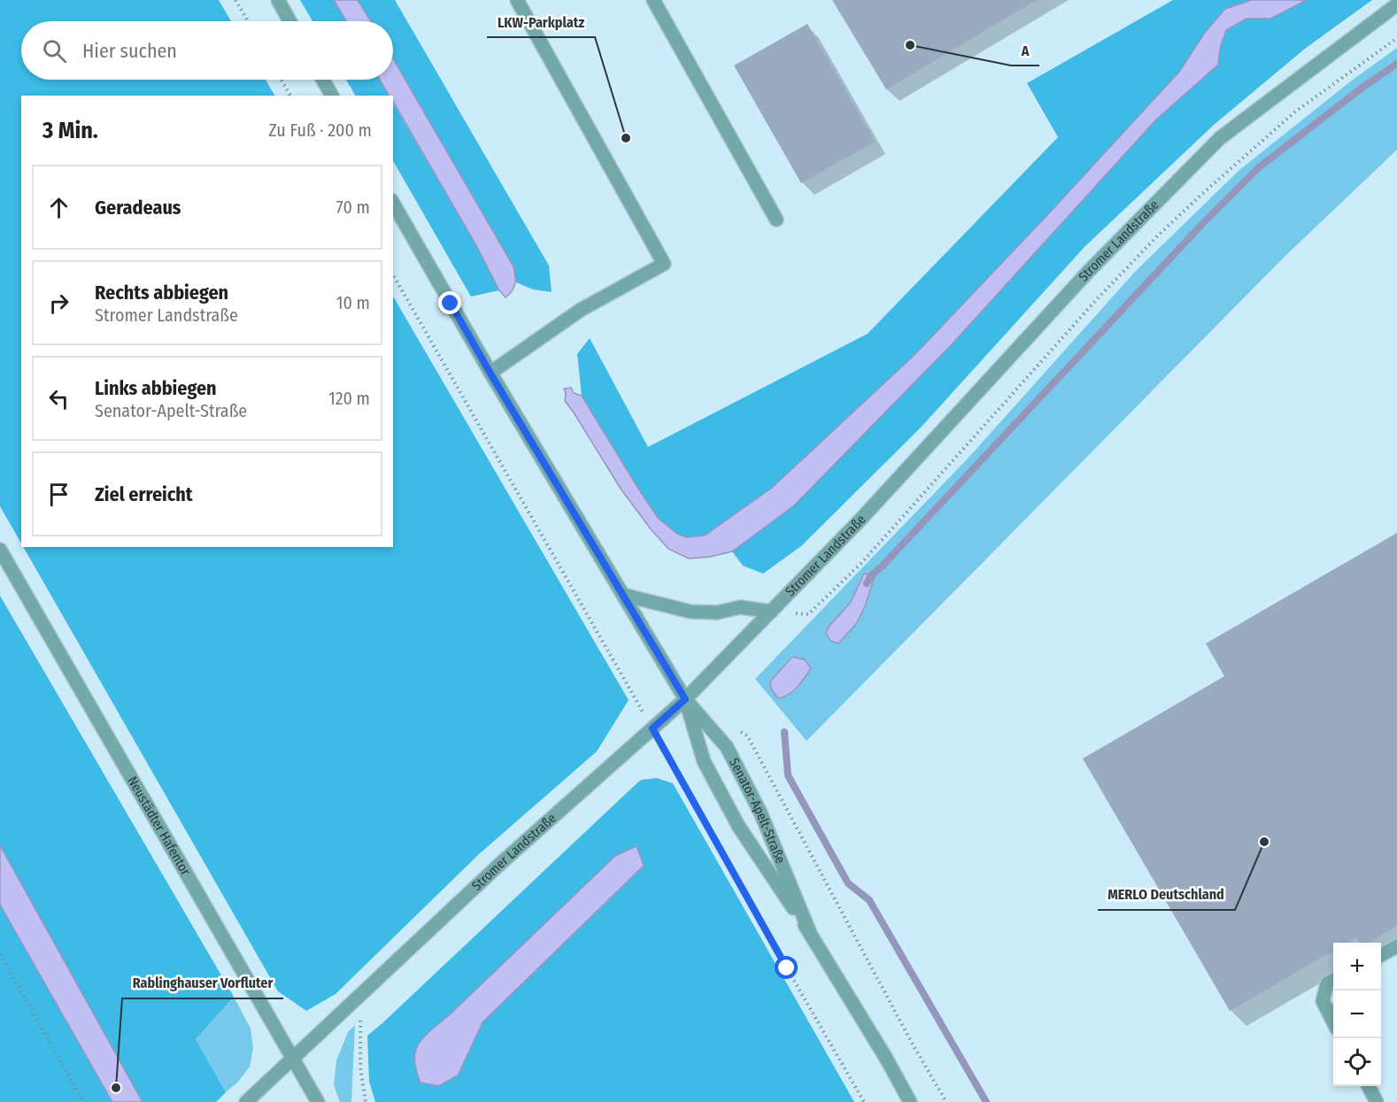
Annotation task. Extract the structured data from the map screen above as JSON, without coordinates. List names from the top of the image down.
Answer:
{
  "streets": {
    "street": ["Stromer Landstraße", "Senator-Apelt-Straße", "Neustädter Hafentor"]
  },
  "crossings": [
    ["Stromer Landstraße", "Senator-Apelt-Straße"],
    ["Stromer Landstraße", "Neustädter Hafentor"]
  ],
  "places": [
    "A",
    "LKW-Parkplatz",
    "MERLO Deutschland",
    "Rablinghauser Vorfluter"
  ],
  "page": {
    "search": "Hier suchen",
    "heading": ["3 Min.", "Zu Fuß · 200 m"],
    "list": [
      ["Geradeaus", "70 m"],
      ["Rechts abbiegen", "Stromer Landstraße", "10 m"],
      ["Links abbiegen", "Senator-Apelt-Straße", "120 m"],
      "Ziel erreicht"
    ],
    "map_buttons": ["+", "−"]
  }
}
